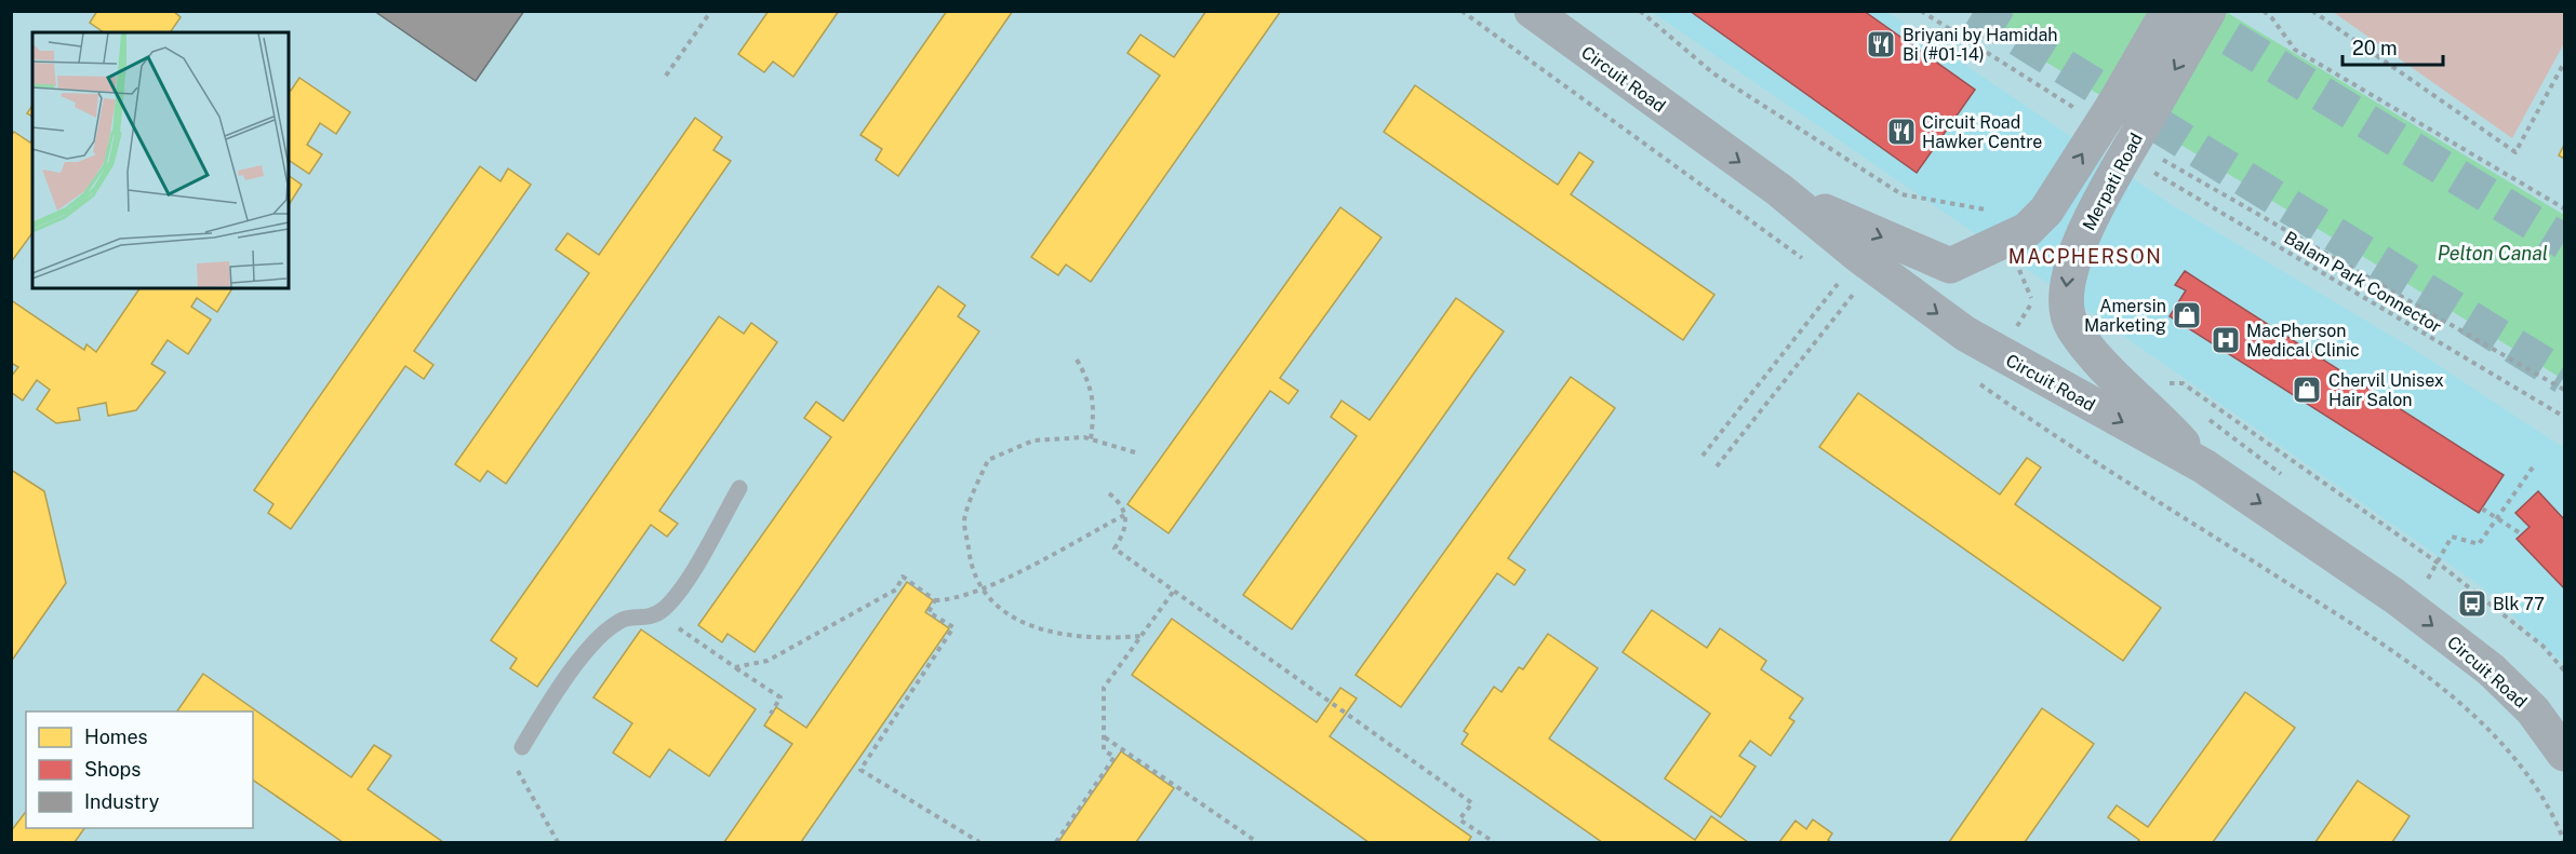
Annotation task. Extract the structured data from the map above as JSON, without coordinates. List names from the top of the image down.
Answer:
{
  "streets": {
    "street": ["Circuit Road", "Merpati Road"],
    "path": ["Balam Park Connector"]
  },
  "crossings": [
    ["Circuit Road", "Merpati Road"]
  ],
  "one_way": ["Circuit Road"],
  "districts": ["MACPHERSON"],
  "water": ["Pelton Canal"],
  "places": {
    "restaurant": ["Briyani by Hamidah Bi (#01-14)", "Circuit Road Hawker Centre"],
    "shop": ["Amersin Marketing", "Chervil Unisex Hair Salon"],
    "hospital": ["MacPherson Medical Clinic"],
    "bus stop": ["Blk 77"]
  },
  "legend": ["Homes", "Shops", "Industry"],
  "scale_bar": "20 m"
}
